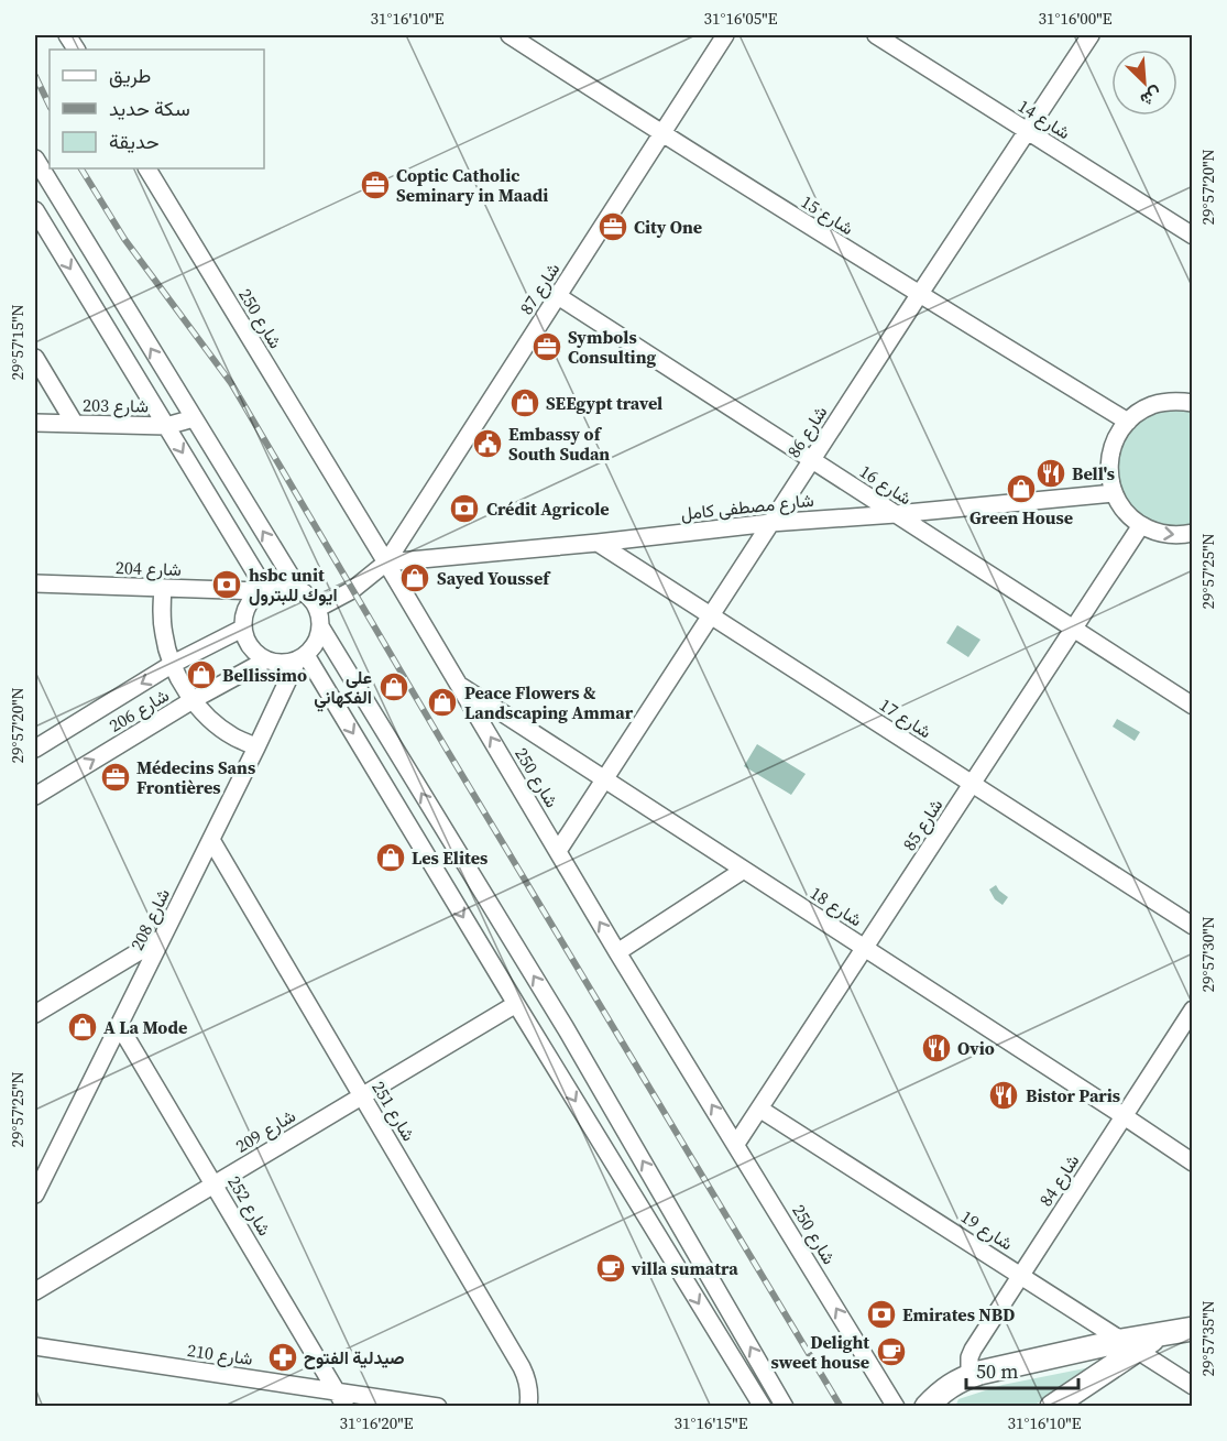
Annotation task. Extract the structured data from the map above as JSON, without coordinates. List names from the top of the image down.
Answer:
{
  "streets": {
    "street": [
      "شارع 14",
      "شارع 15",
      "شارع 87",
      "شارع 250",
      "شارع 203",
      "شارع 86",
      "شارع 16",
      "شارع مصطفى كامل",
      "شارع 204",
      "شارع 206",
      "شارع 17",
      "شارع 85",
      "شارع 18",
      "شارع 208",
      "شارع 251",
      "شارع 209",
      "شارع 84",
      "شارع 252",
      "شارع 19",
      "شارع 210"
    ]
  },
  "crossings": [
    ["شارع 14", "شارع 86"],
    ["شارع 15", "شارع 87"],
    ["شارع 15", "شارع 86"],
    ["شارع 87", "شارع 250"],
    ["شارع 87", "شارع 16"],
    ["شارع 87", "شارع مصطفى كامل"],
    ["شارع 87", "شارع 204"],
    ["شارع 87", "شارع 206"],
    ["شارع 87", "شارع 208"],
    ["شارع 250", "شارع 86"],
    ["شارع 250", "شارع مصطفى كامل"],
    ["شارع 250", "شارع 85"],
    ["شارع 250", "شارع 18"],
    ["شارع 86", "شارع 16"],
    ["شارع 86", "شارع مصطفى كامل"],
    ["شارع 86", "شارع 17"],
    ["شارع 86", "شارع 18"],
    ["شارع 16", "شارع مصطفى كامل"],
    ["شارع 16", "شارع 85"],
    ["شارع مصطفى كامل", "شارع 17"],
    ["شارع 204", "شارع 206"],
    ["شارع 204", "شارع 208"],
    ["شارع 206", "شارع 208"],
    ["شارع 17", "شارع 85"],
    ["شارع 85", "شارع 18"],
    ["شارع 85", "شارع 19"],
    ["شارع 18", "شارع 84"],
    ["شارع 208", "شارع 251"],
    ["شارع 208", "شارع 252"],
    ["شارع 251", "شارع 209"],
    ["شارع 209", "شارع 252"],
    ["شارع 84", "شارع 19"],
    ["شارع 252", "شارع 210"]
  ],
  "places": {
    "office": [
      "Coptic Catholic Seminary in Maadi",
      "City One",
      "Symbols Consulting",
      "Médecins Sans Frontières"
    ],
    "shop": [
      "SEEgypt travel",
      "Green House",
      "Sayed Youssef",
      "Bellissimo",
      "علي الفكهاني",
      "Peace Flowers & Landscaping Ammar",
      "Les Elites",
      "A La Mode"
    ],
    "public building": ["Embassy of South Sudan"],
    "restaurant": ["Bell's", "Ovio", "Bistor Paris"],
    "bank": ["Crédit Agricole", "hsbc unit ايوك للبترول", "Emirates NBD"],
    "cafe": ["villa sumatra", "Delight sweet house"],
    "pharmacy": ["صيدلية الفتوح"]
  },
  "legend": ["طريق", "سكة حديد", "حديقة"],
  "scale_bar": "50 m",
  "north": "bottom right",
  "coordinates": [
    "31°16'10\"E",
    "31°16'05\"E",
    "31°16'00\"E",
    "29°57'20\"N",
    "29°57'15\"N",
    "29°57'25\"N",
    "29°57'30\"N",
    "29°57'35\"N",
    "31°16'20\"E",
    "31°16'15\"E"
  ]
}
